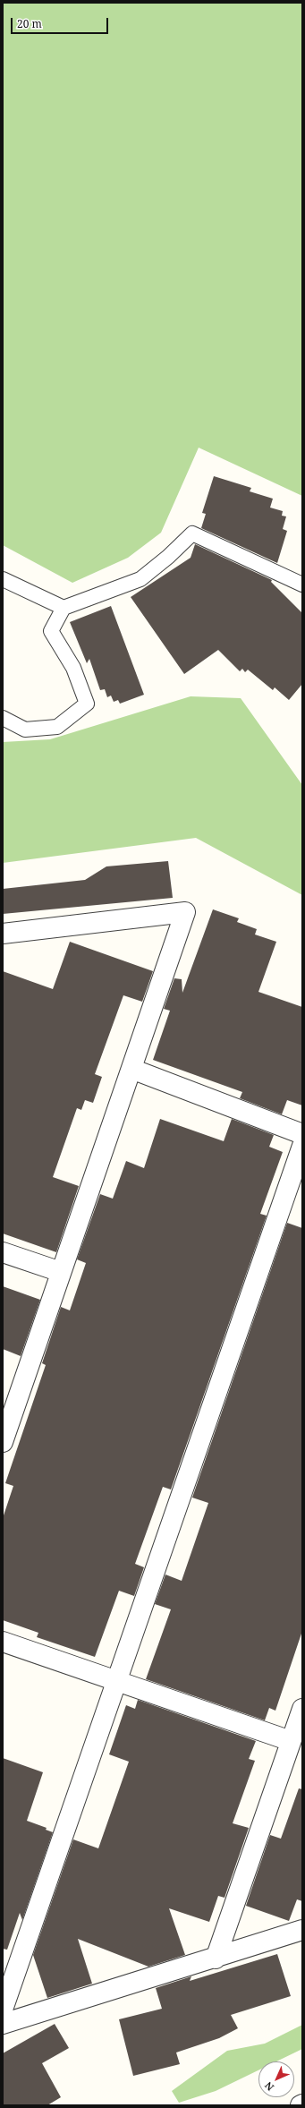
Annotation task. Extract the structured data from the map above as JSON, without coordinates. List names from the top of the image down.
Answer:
{
  "scale_bar": "20 m",
  "north": "bottom left"
}
